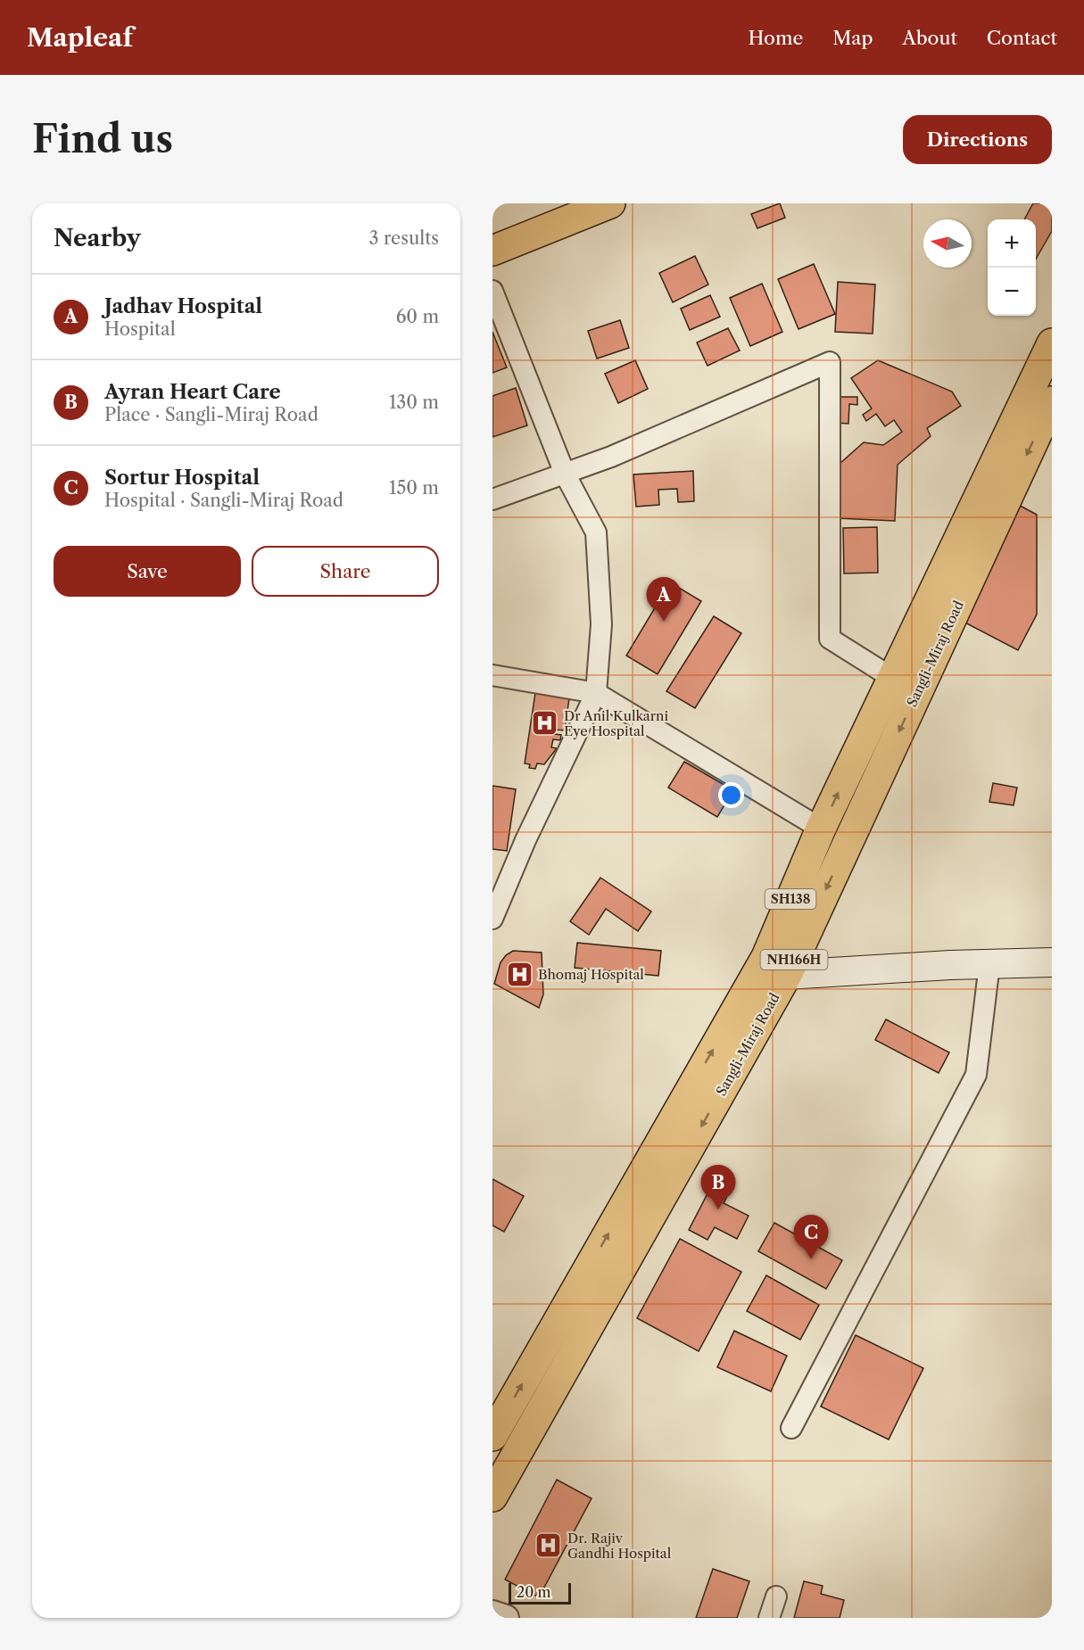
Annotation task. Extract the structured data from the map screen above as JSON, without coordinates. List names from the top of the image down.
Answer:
{
  "streets": {
    "main road": ["Sangli-Miraj Road", "SH138", "NH166H"]
  },
  "places": {
    "hospital": ["Dr Anil Kulkarni Eye Hospital", "Bhomaj Hospital", "Dr. Rajiv Gandhi Hospital"]
  },
  "scale_bar": "20 m",
  "north": "left",
  "page": {
    "header": "Mapleaf",
    "nav": [
      "Home",
      "Map",
      "About",
      "Contact"
    ],
    "buttons": [
      "Directions",
      ["Save", "Share"]
    ],
    "title": "Find us",
    "heading": ["Nearby", "3 results"],
    "map_buttons": ["+", "−"],
    "list": [
      {
        "mark": "A",
        "name": "Jadhav Hospital",
        "note": "Hospital",
        "value": "60 m"
      },
      {
        "mark": "B",
        "name": "Ayran Heart Care",
        "note": "Place · Sangli-Miraj Road",
        "value": "130 m"
      },
      {
        "mark": "C",
        "name": "Sortur Hospital",
        "note": "Hospital · Sangli-Miraj Road",
        "value": "150 m"
      }
    ],
    "pins": ["A", "B", "C"],
    "scale": "20 m"
  }
}
